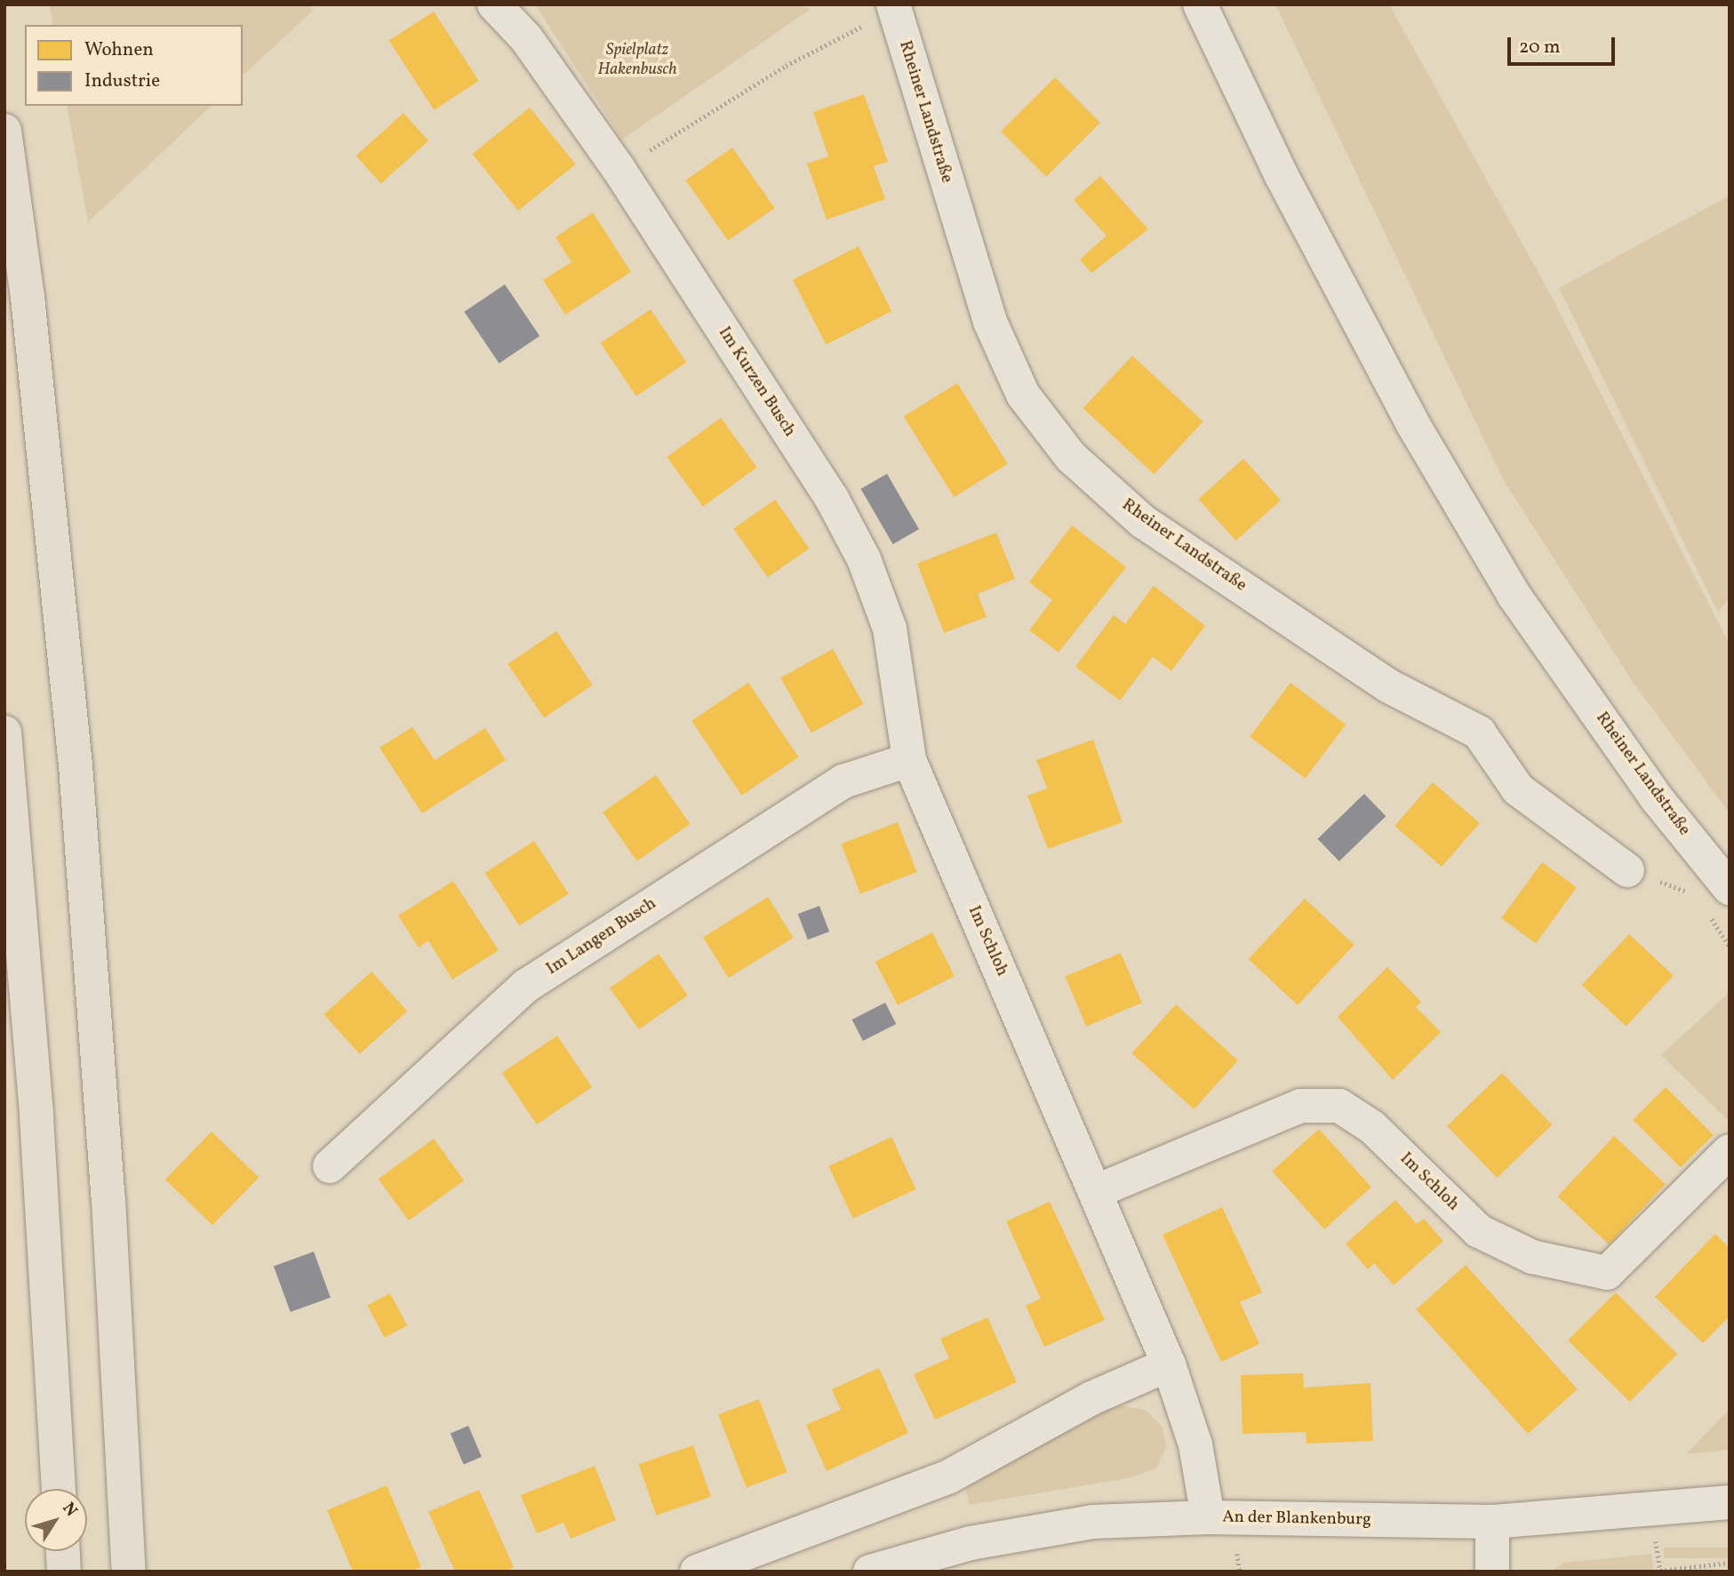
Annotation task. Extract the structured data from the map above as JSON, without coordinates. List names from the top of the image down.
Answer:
{
  "streets": {
    "street": [
      "Rheiner Landstraße",
      "Im Kurzen Busch",
      "Im Langen Busch",
      "Im Schloh",
      "An der Blankenburg"
    ]
  },
  "crossings": [
    ["Im Kurzen Busch", "Im Langen Busch"],
    ["Im Kurzen Busch", "Im Schloh"],
    ["Im Langen Busch", "Im Schloh"],
    ["Im Schloh", "An der Blankenburg"]
  ],
  "parks": ["Spielplatz Hakenbusch"],
  "legend": ["Wohnen", "Industrie"],
  "scale_bar": "20 m",
  "north": "top right"
}
